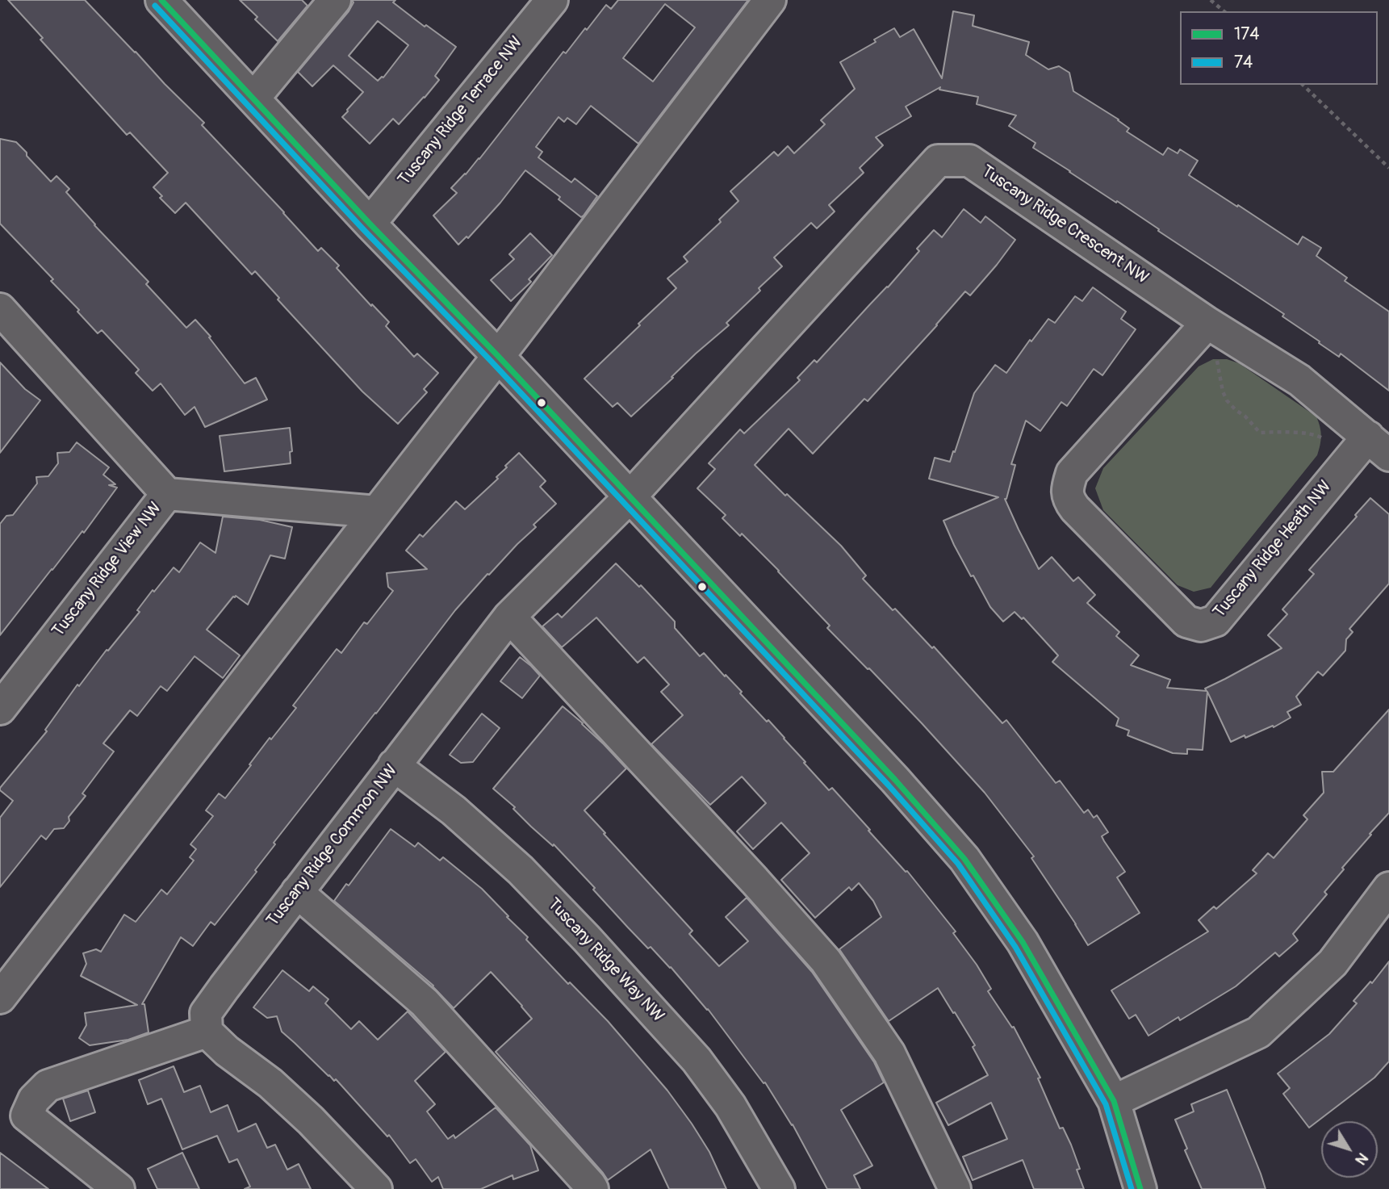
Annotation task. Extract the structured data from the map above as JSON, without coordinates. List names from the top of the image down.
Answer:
{
  "streets": {
    "street": [
      "Tuscany Ridge Terrace NW",
      "Tuscany Ridge Crescent NW",
      "Tuscany Ridge Heath NW",
      "Tuscany Ridge View NW",
      "Tuscany Ridge Common NW",
      "Tuscany Ridge Way NW"
    ]
  },
  "crossings": [
    ["Tuscany Ridge Crescent NW", "Tuscany Ridge Heath NW"],
    ["Tuscany Ridge Crescent NW", "Tuscany Ridge Common NW"],
    ["Tuscany Ridge Common NW", "Tuscany Ridge Way NW"]
  ],
  "lines": ["transit line 174", "transit line 74"],
  "legend": ["174", "74"],
  "north": "bottom right"
}
